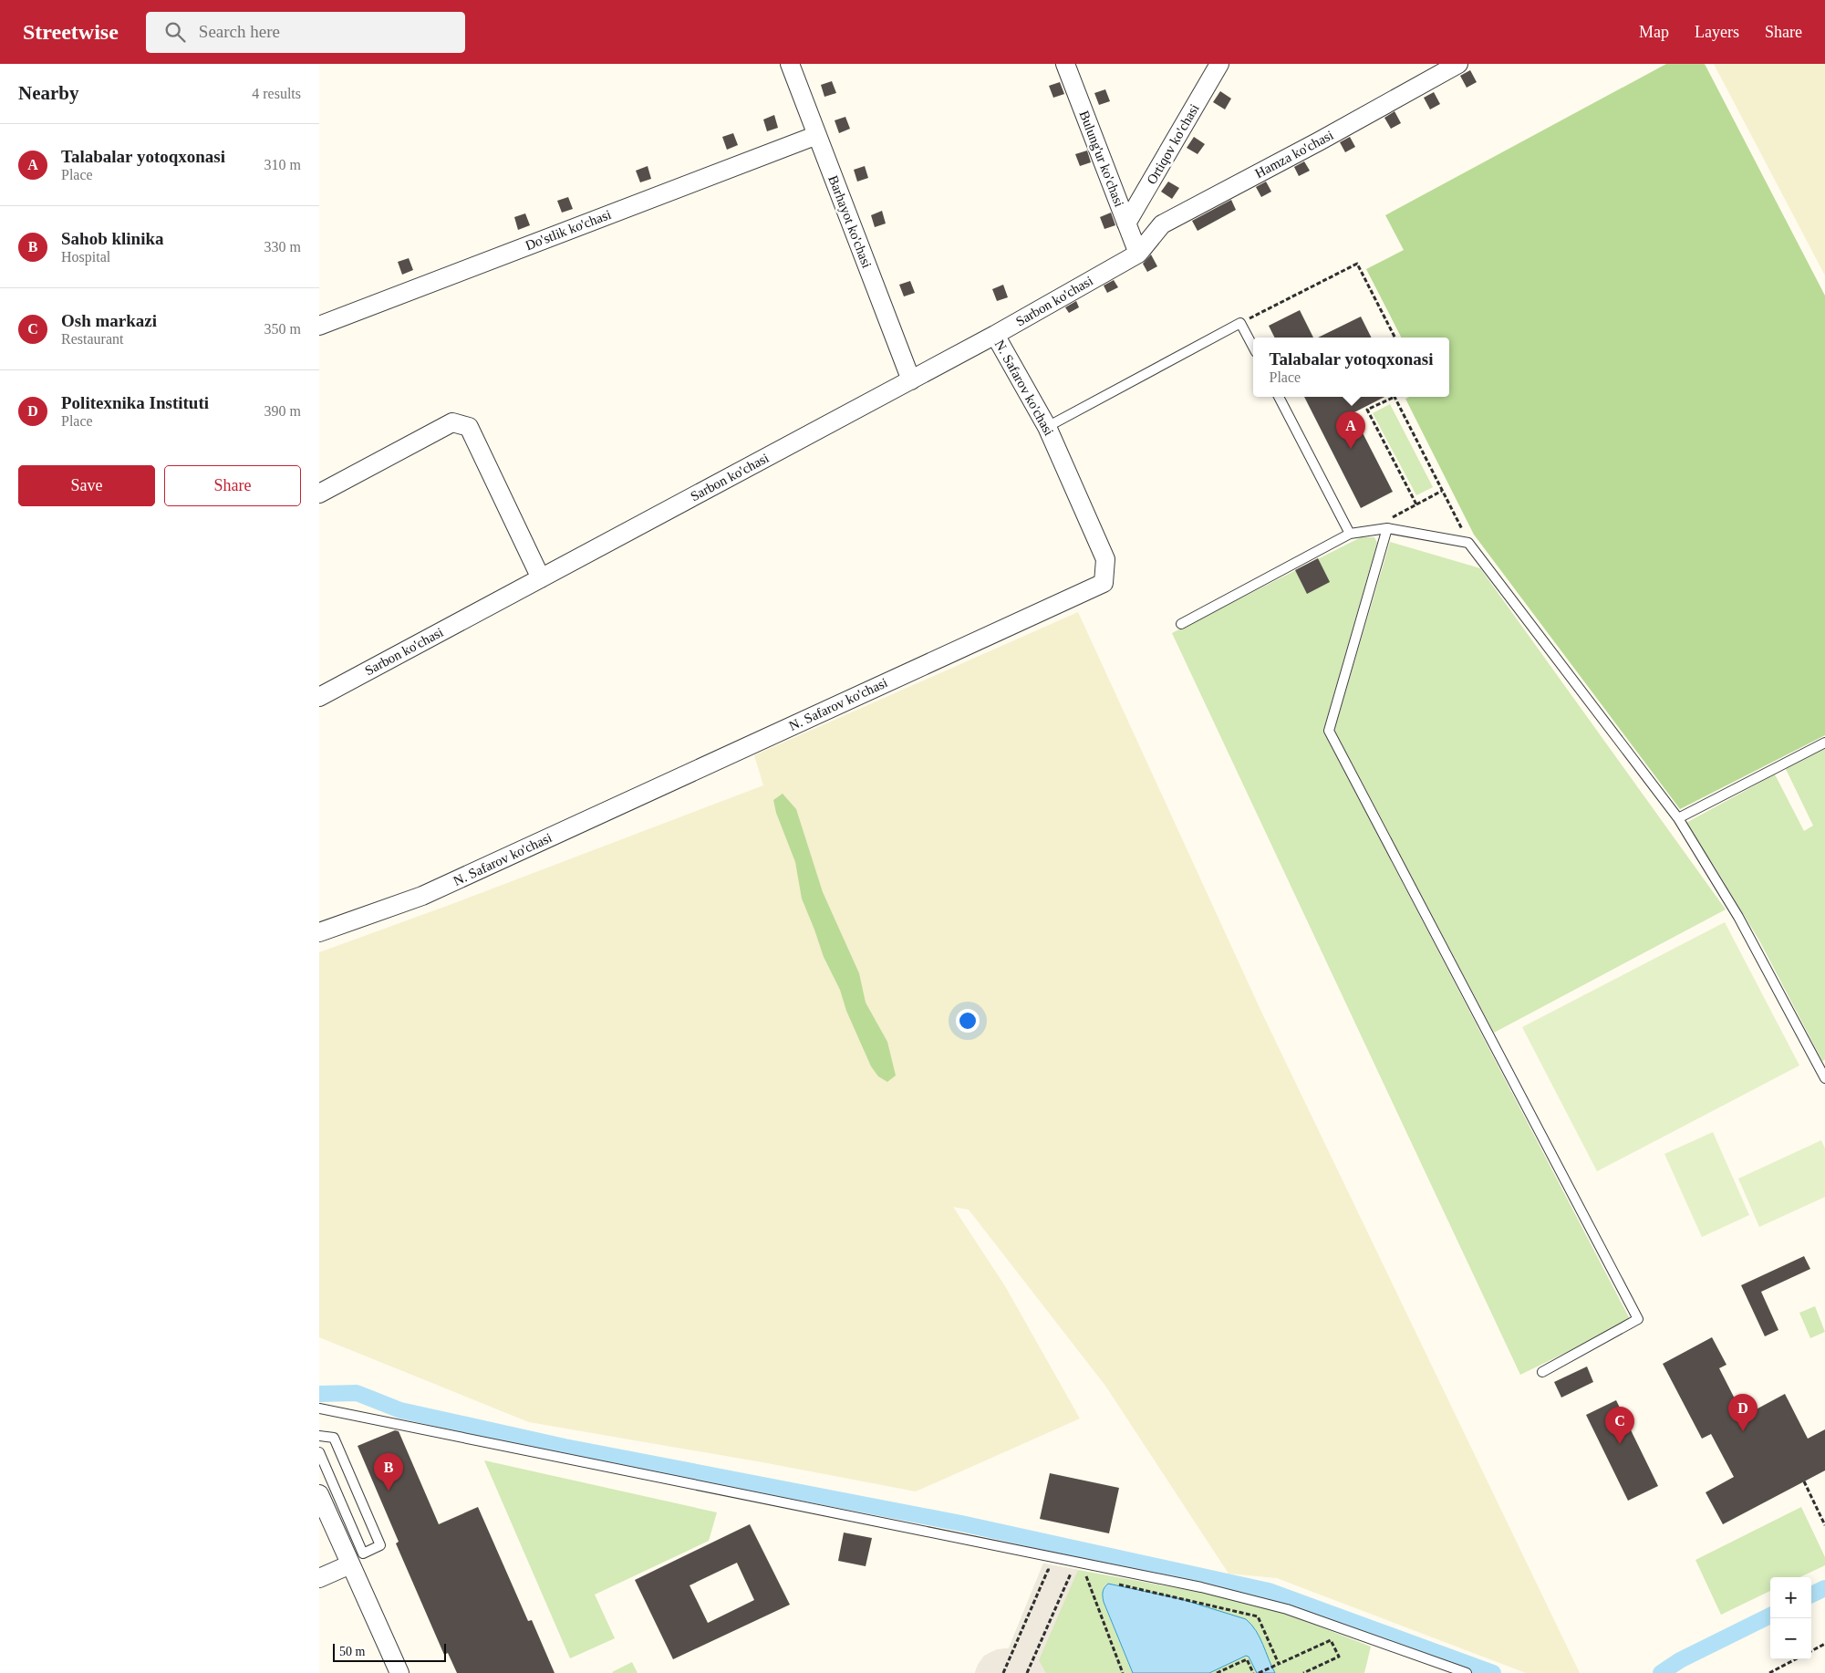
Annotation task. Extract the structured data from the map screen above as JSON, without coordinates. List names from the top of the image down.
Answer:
{
  "streets": {
    "street": [
      "Ortiqov ko'chasi",
      "Hamza ko'chasi",
      "Bulung'ur ko'chasi",
      "Barhayot ko'chasi",
      "Do'stlik ko'chasi",
      "Sarbon ko'chasi",
      "N. Safarov ko'chasi"
    ]
  },
  "crossings": [
    ["Ortiqov ko'chasi", "Bulung'ur ko'chasi"],
    ["Hamza ko'chasi", "Bulung'ur ko'chasi"],
    ["Hamza ko'chasi", "Sarbon ko'chasi"],
    ["Bulung'ur ko'chasi", "Sarbon ko'chasi"],
    ["Barhayot ko'chasi", "Do'stlik ko'chasi"],
    ["Barhayot ko'chasi", "Sarbon ko'chasi"],
    ["Sarbon ko'chasi", "N. Safarov ko'chasi"]
  ],
  "scale_bar": "50 m",
  "page": {
    "header": "Streetwise",
    "search": "Search here",
    "nav": ["Map", "Layers", "Share"],
    "heading": ["Nearby", "4 results"],
    "list": [
      {
        "mark": "A",
        "name": "Talabalar yotoqxonasi",
        "note": "Place",
        "value": "310 m"
      },
      {
        "mark": "B",
        "name": "Sahob klinika",
        "note": "Hospital",
        "value": "330 m"
      },
      {
        "mark": "C",
        "name": "Osh markazi",
        "note": "Restaurant",
        "value": "350 m"
      },
      {
        "mark": "D",
        "name": "Politexnika Instituti",
        "note": "Place",
        "value": "390 m"
      }
    ],
    "popup": ["Talabalar yotoqxonasi", "Place"],
    "pins": [
      "A",
      "D",
      "C",
      "B"
    ],
    "buttons": ["Save", "Share"],
    "map_buttons": ["+", "−"],
    "scale": "50 m"
  }
}
